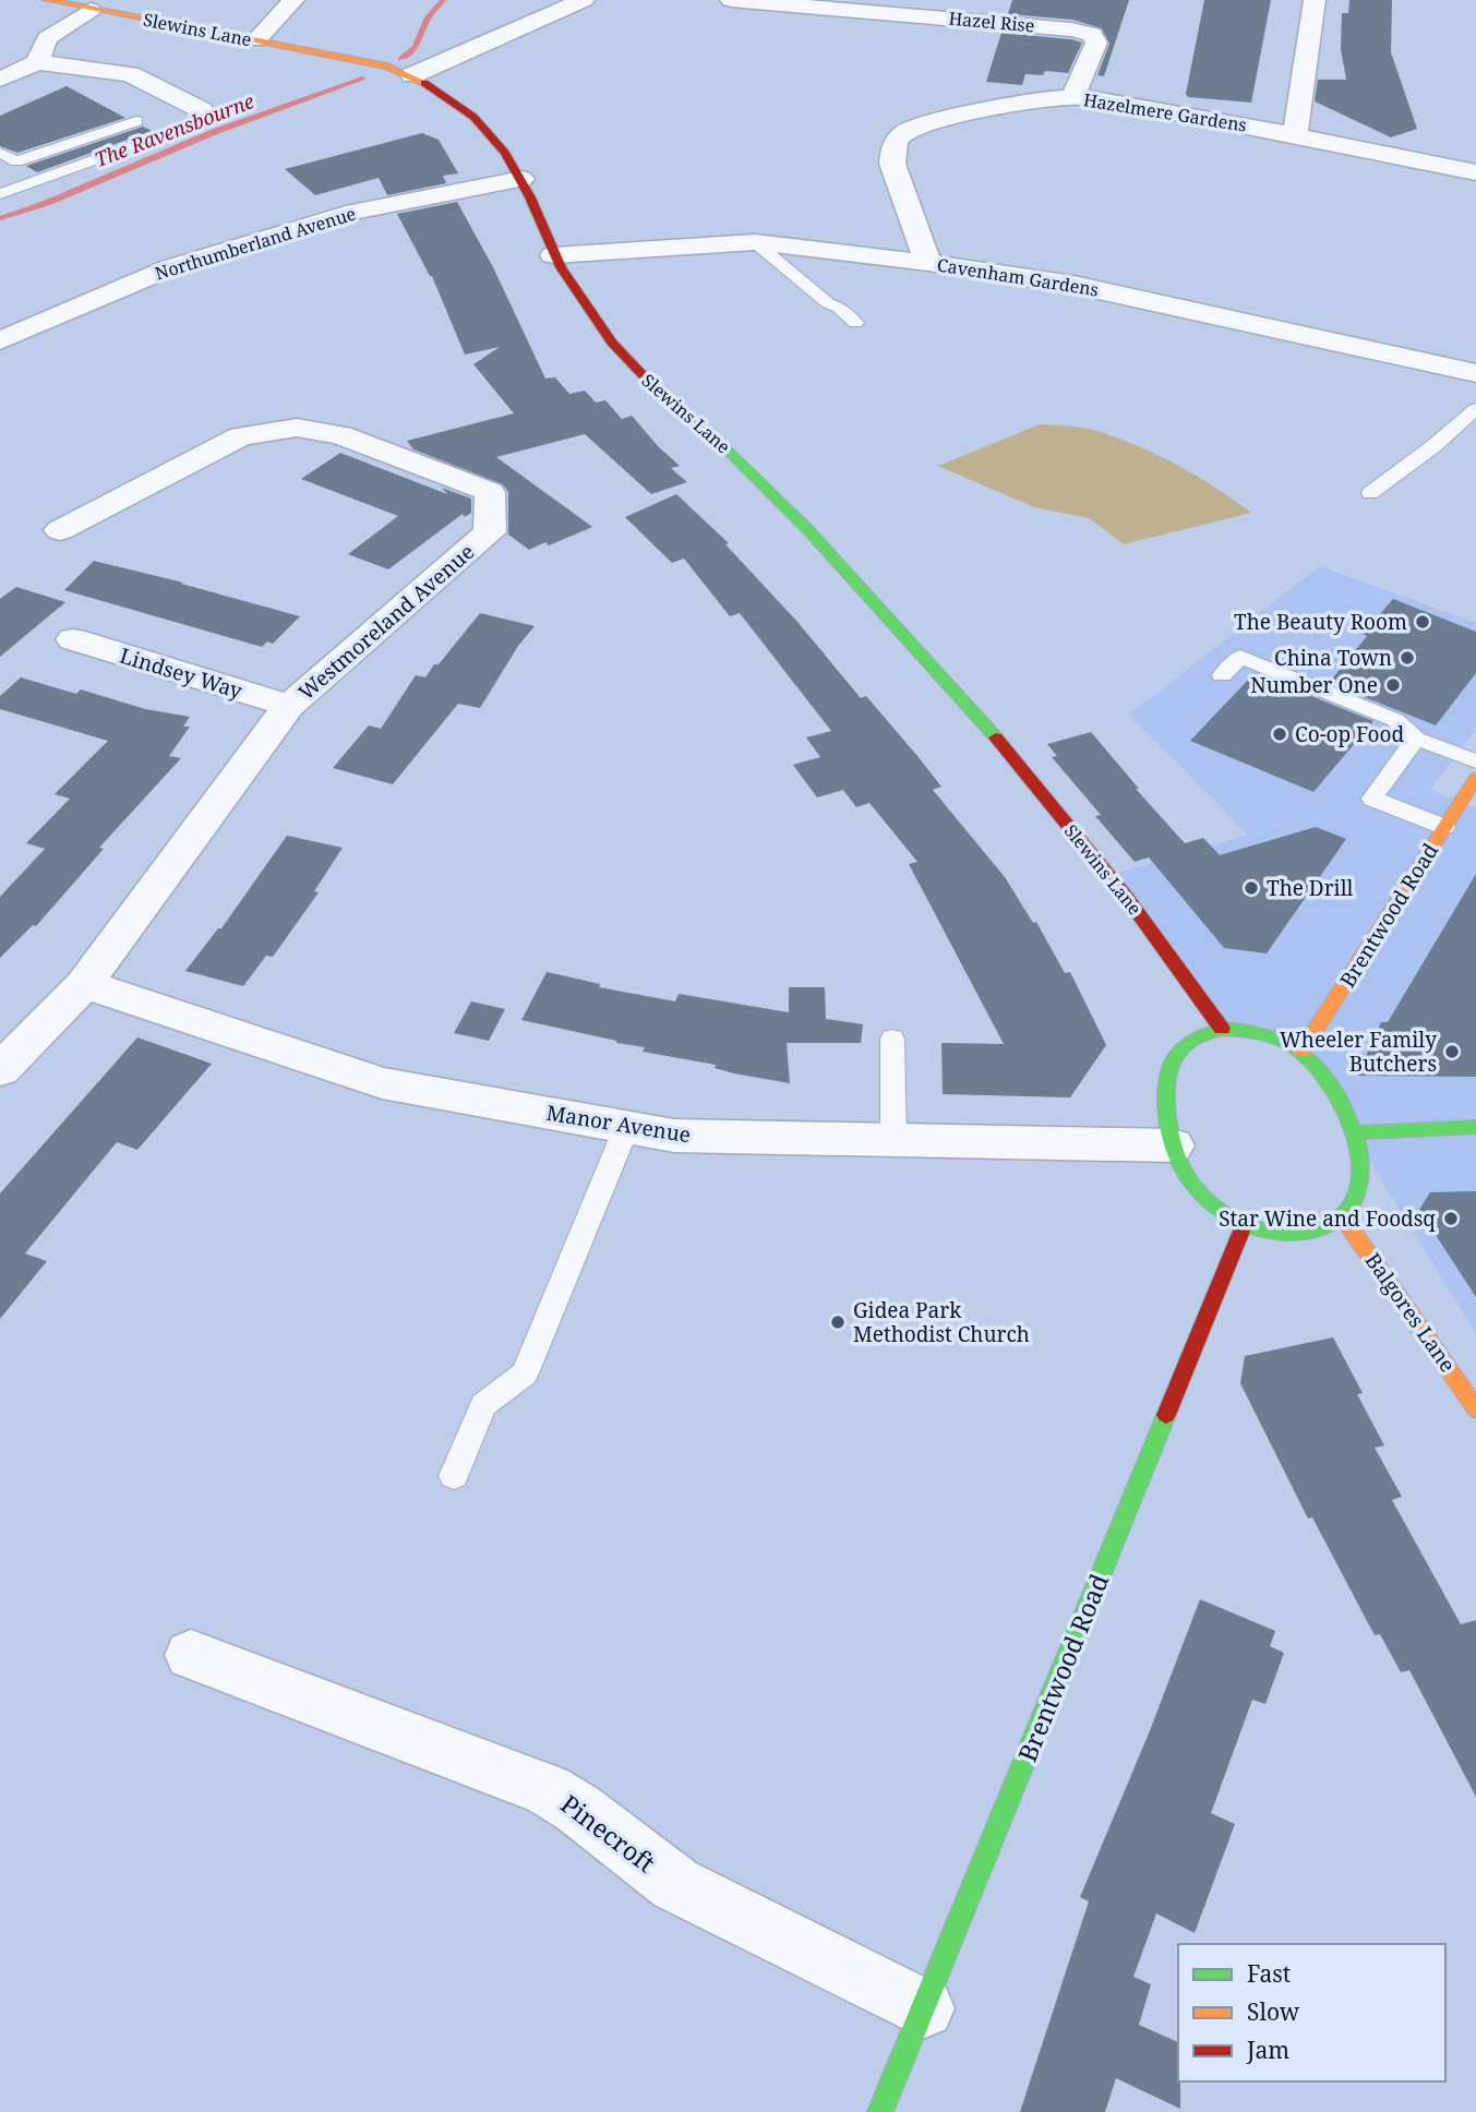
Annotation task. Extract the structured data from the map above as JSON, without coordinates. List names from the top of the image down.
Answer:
{
  "streets": {
    "street": [
      "Hazel Rise",
      "Slewins Lane",
      "Hazelmere Gardens",
      "Northumberland Avenue",
      "Cavenham Gardens",
      "Westmoreland Avenue",
      "Lindsey Way",
      "Brentwood Road",
      "Manor Avenue",
      "Balgores Lane",
      "Pinecroft"
    ]
  },
  "crossings": [
    ["Hazel Rise", "Hazelmere Gardens"],
    ["Slewins Lane", "Northumberland Avenue"],
    ["Slewins Lane", "Cavenham Gardens"],
    ["Slewins Lane", "Brentwood Road"],
    ["Slewins Lane", "Manor Avenue"],
    ["Slewins Lane", "Balgores Lane"],
    ["Hazelmere Gardens", "Cavenham Gardens"],
    ["Westmoreland Avenue", "Lindsey Way"],
    ["Westmoreland Avenue", "Manor Avenue"],
    ["Brentwood Road", "Manor Avenue"],
    ["Brentwood Road", "Balgores Lane"],
    ["Brentwood Road", "Pinecroft"],
    ["Manor Avenue", "Balgores Lane"]
  ],
  "water": ["The Ravensbourne"],
  "places": [
    "The Beauty Room",
    "China Town",
    "Number One",
    "Co-op Food",
    "The Drill",
    "Wheeler Family Butchers",
    "Star Wine and Foodsq",
    "Gidea Park Methodist Church"
  ],
  "legend": ["Fast", "Slow", "Jam"]
}
